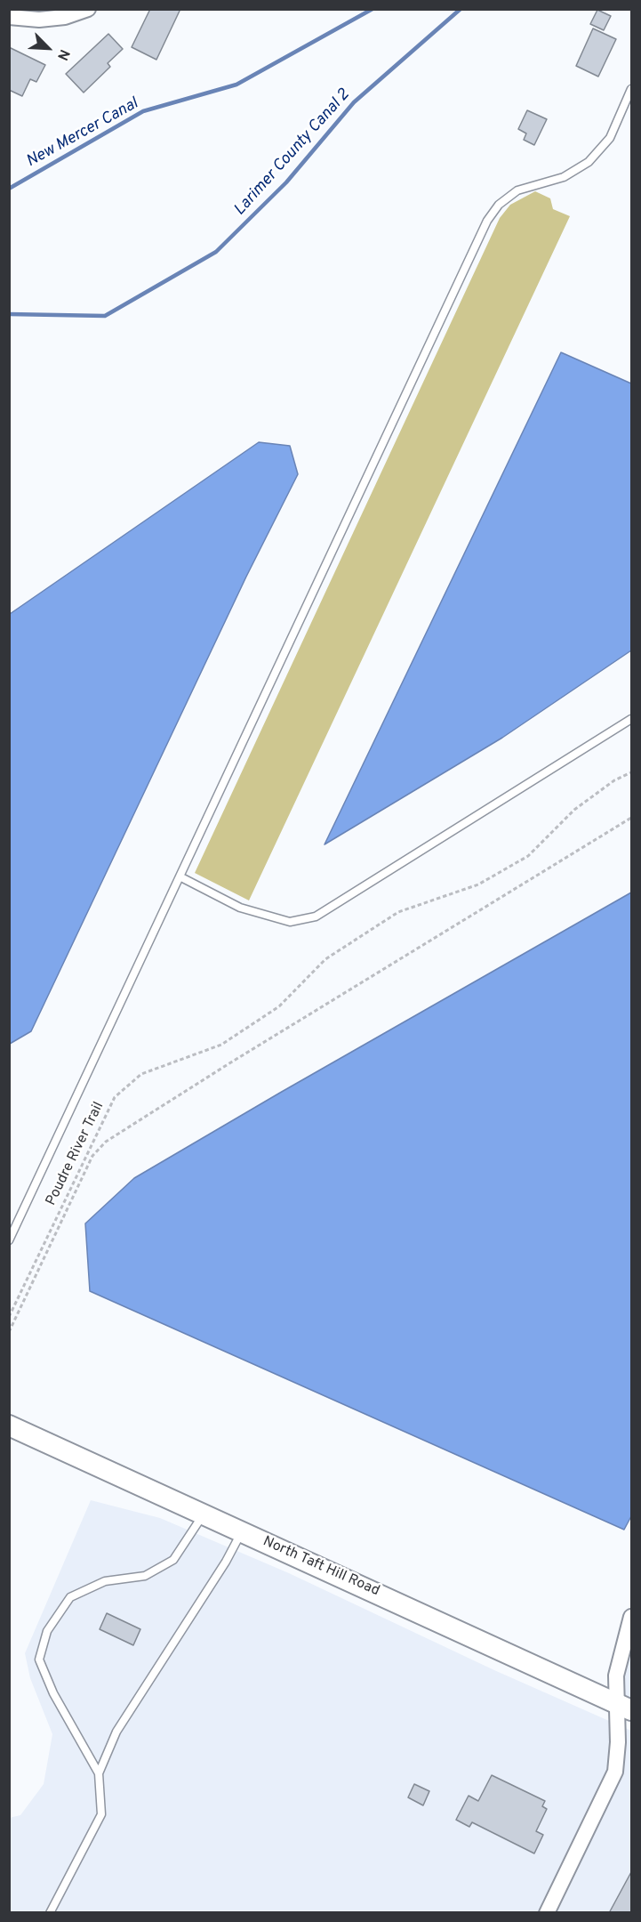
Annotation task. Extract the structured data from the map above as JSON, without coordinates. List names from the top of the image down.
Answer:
{
  "streets": {
    "main road": ["North Taft Hill Road"],
    "path": ["Poudre River Trail"]
  },
  "water": ["New Mercer Canal", "Larimer County Canal 2"],
  "north": "bottom right"
}
